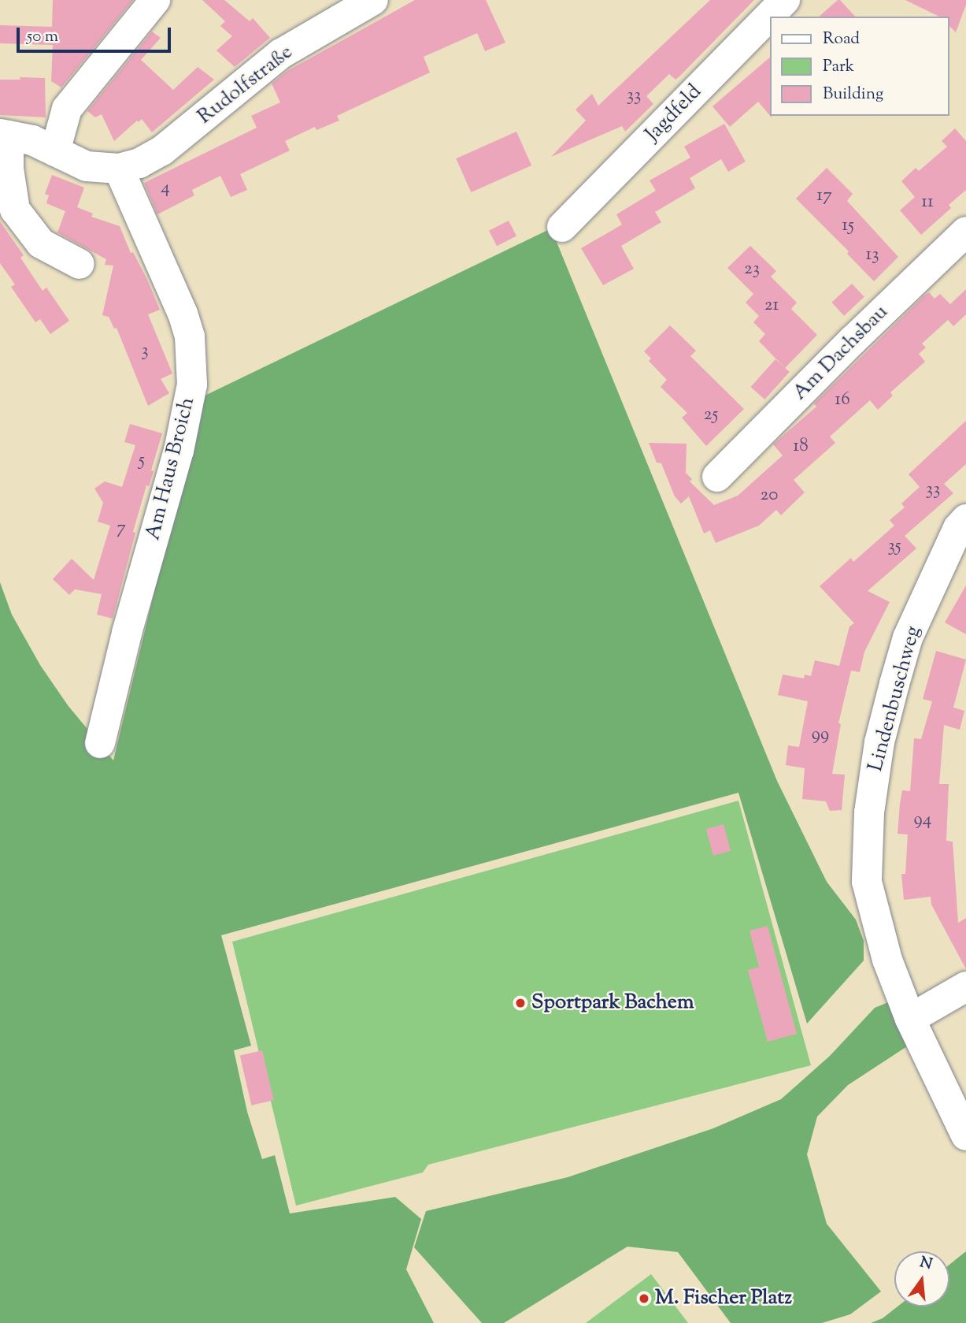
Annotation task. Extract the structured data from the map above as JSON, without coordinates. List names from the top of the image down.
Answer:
{
  "streets": {
    "street": [
      "Rudolfstraße",
      "Jagdfeld",
      "Am Dachsbau",
      "Am Haus Broich",
      "Lindenbuschweg"
    ]
  },
  "crossings": [
    ["Rudolfstraße", "Am Haus Broich"]
  ],
  "places": ["Sportpark Bachem", "M. Fischer Platz"],
  "house_numbers": [
    "33",
    "4",
    "17",
    "11",
    "15",
    "13",
    "23",
    "21",
    "3",
    "16",
    "25",
    "18",
    "5",
    "33",
    "20",
    "7",
    "35",
    "99",
    "94"
  ],
  "legend": ["Road", "Park", "Building"],
  "scale_bar": "50 m",
  "north": "top"
}
